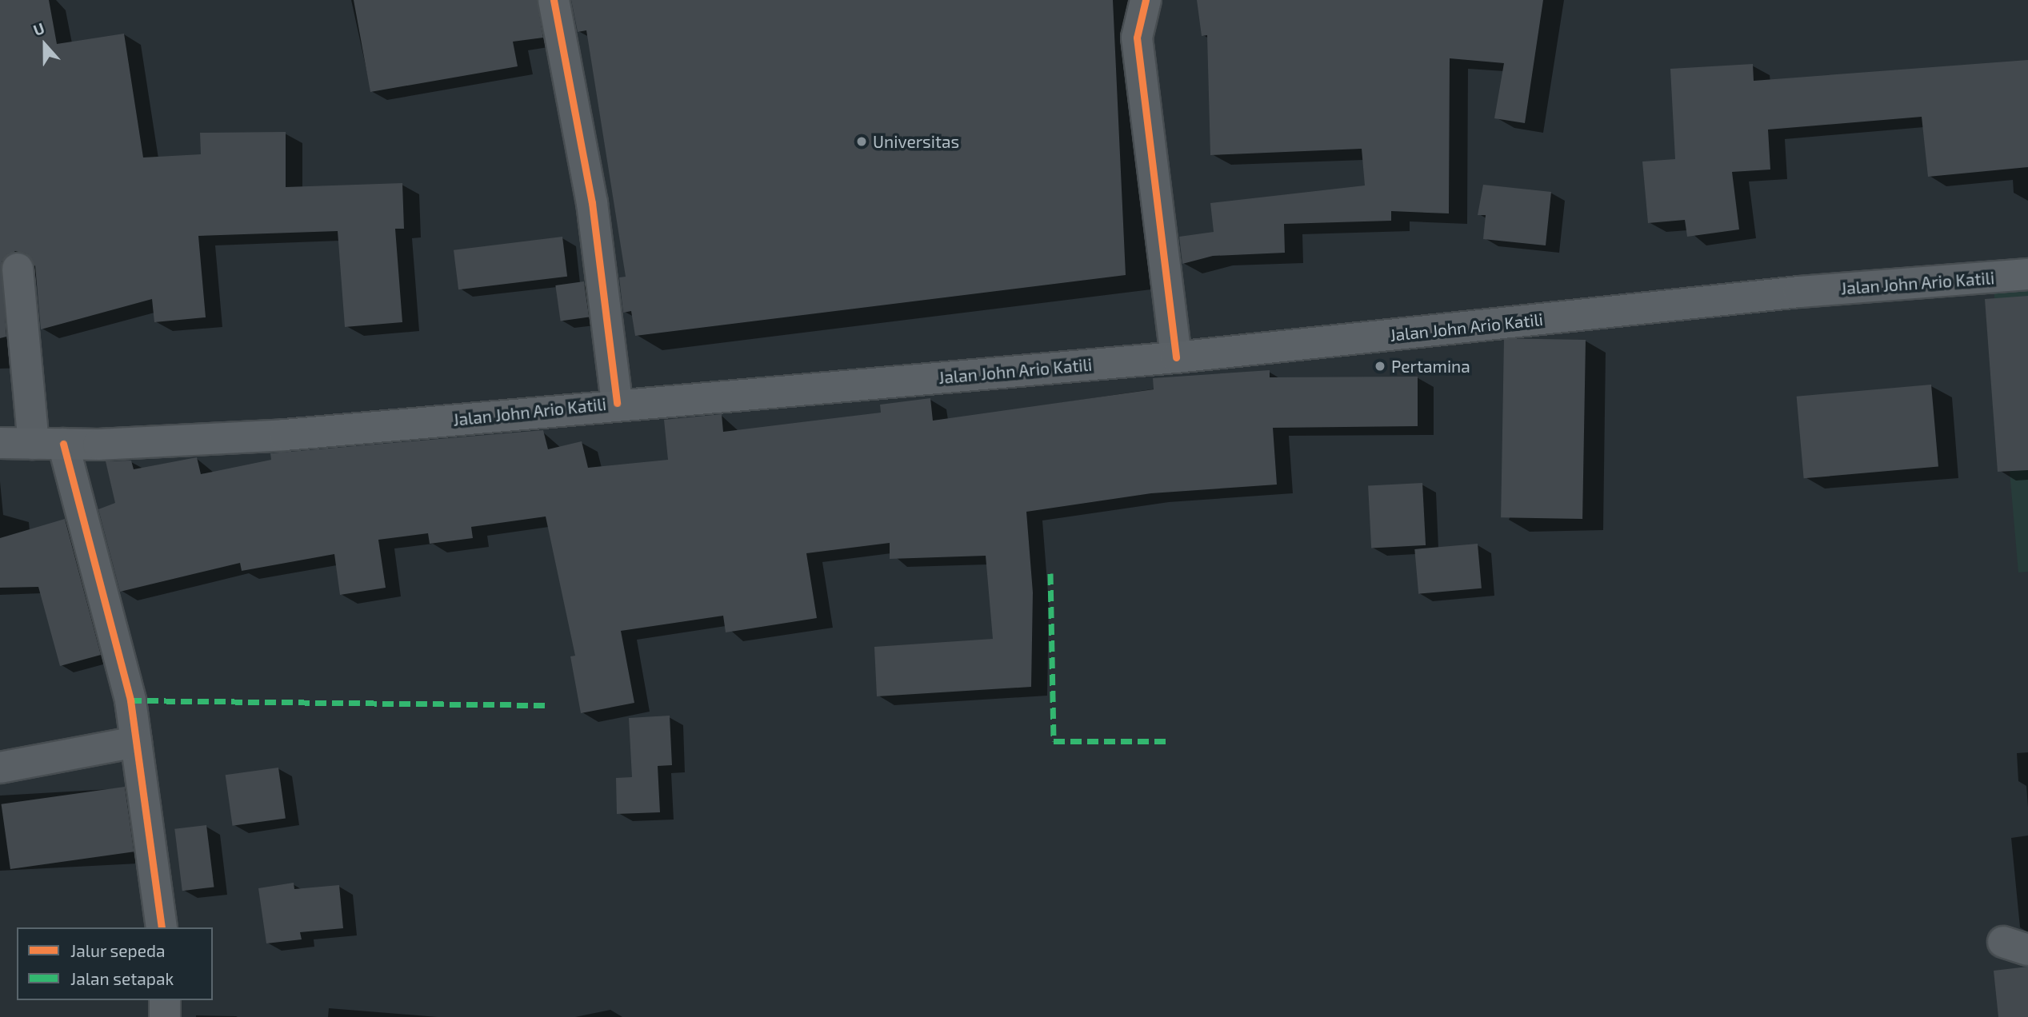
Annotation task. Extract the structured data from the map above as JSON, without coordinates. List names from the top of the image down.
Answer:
{
  "streets": {
    "main road": ["Jalan John Ario Katili"]
  },
  "places": ["Universitas", "Pertamina"],
  "legend": ["Jalur sepeda", "Jalan setapak"],
  "north": "top"
}
